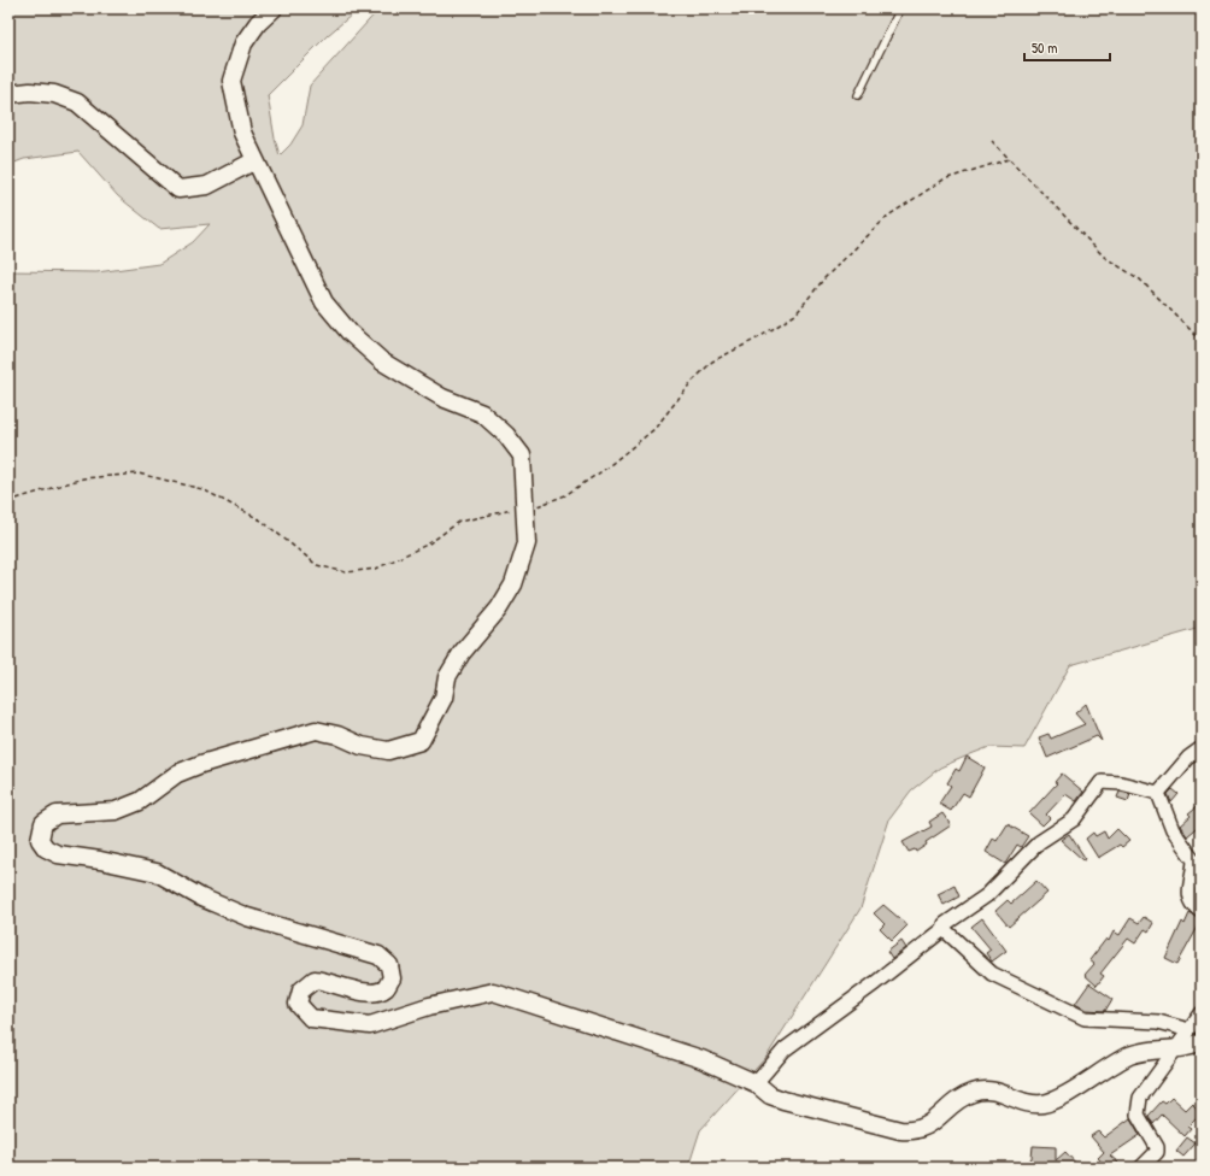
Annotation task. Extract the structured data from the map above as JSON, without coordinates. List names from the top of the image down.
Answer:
{
  "scale_bar": "50 m"
}
